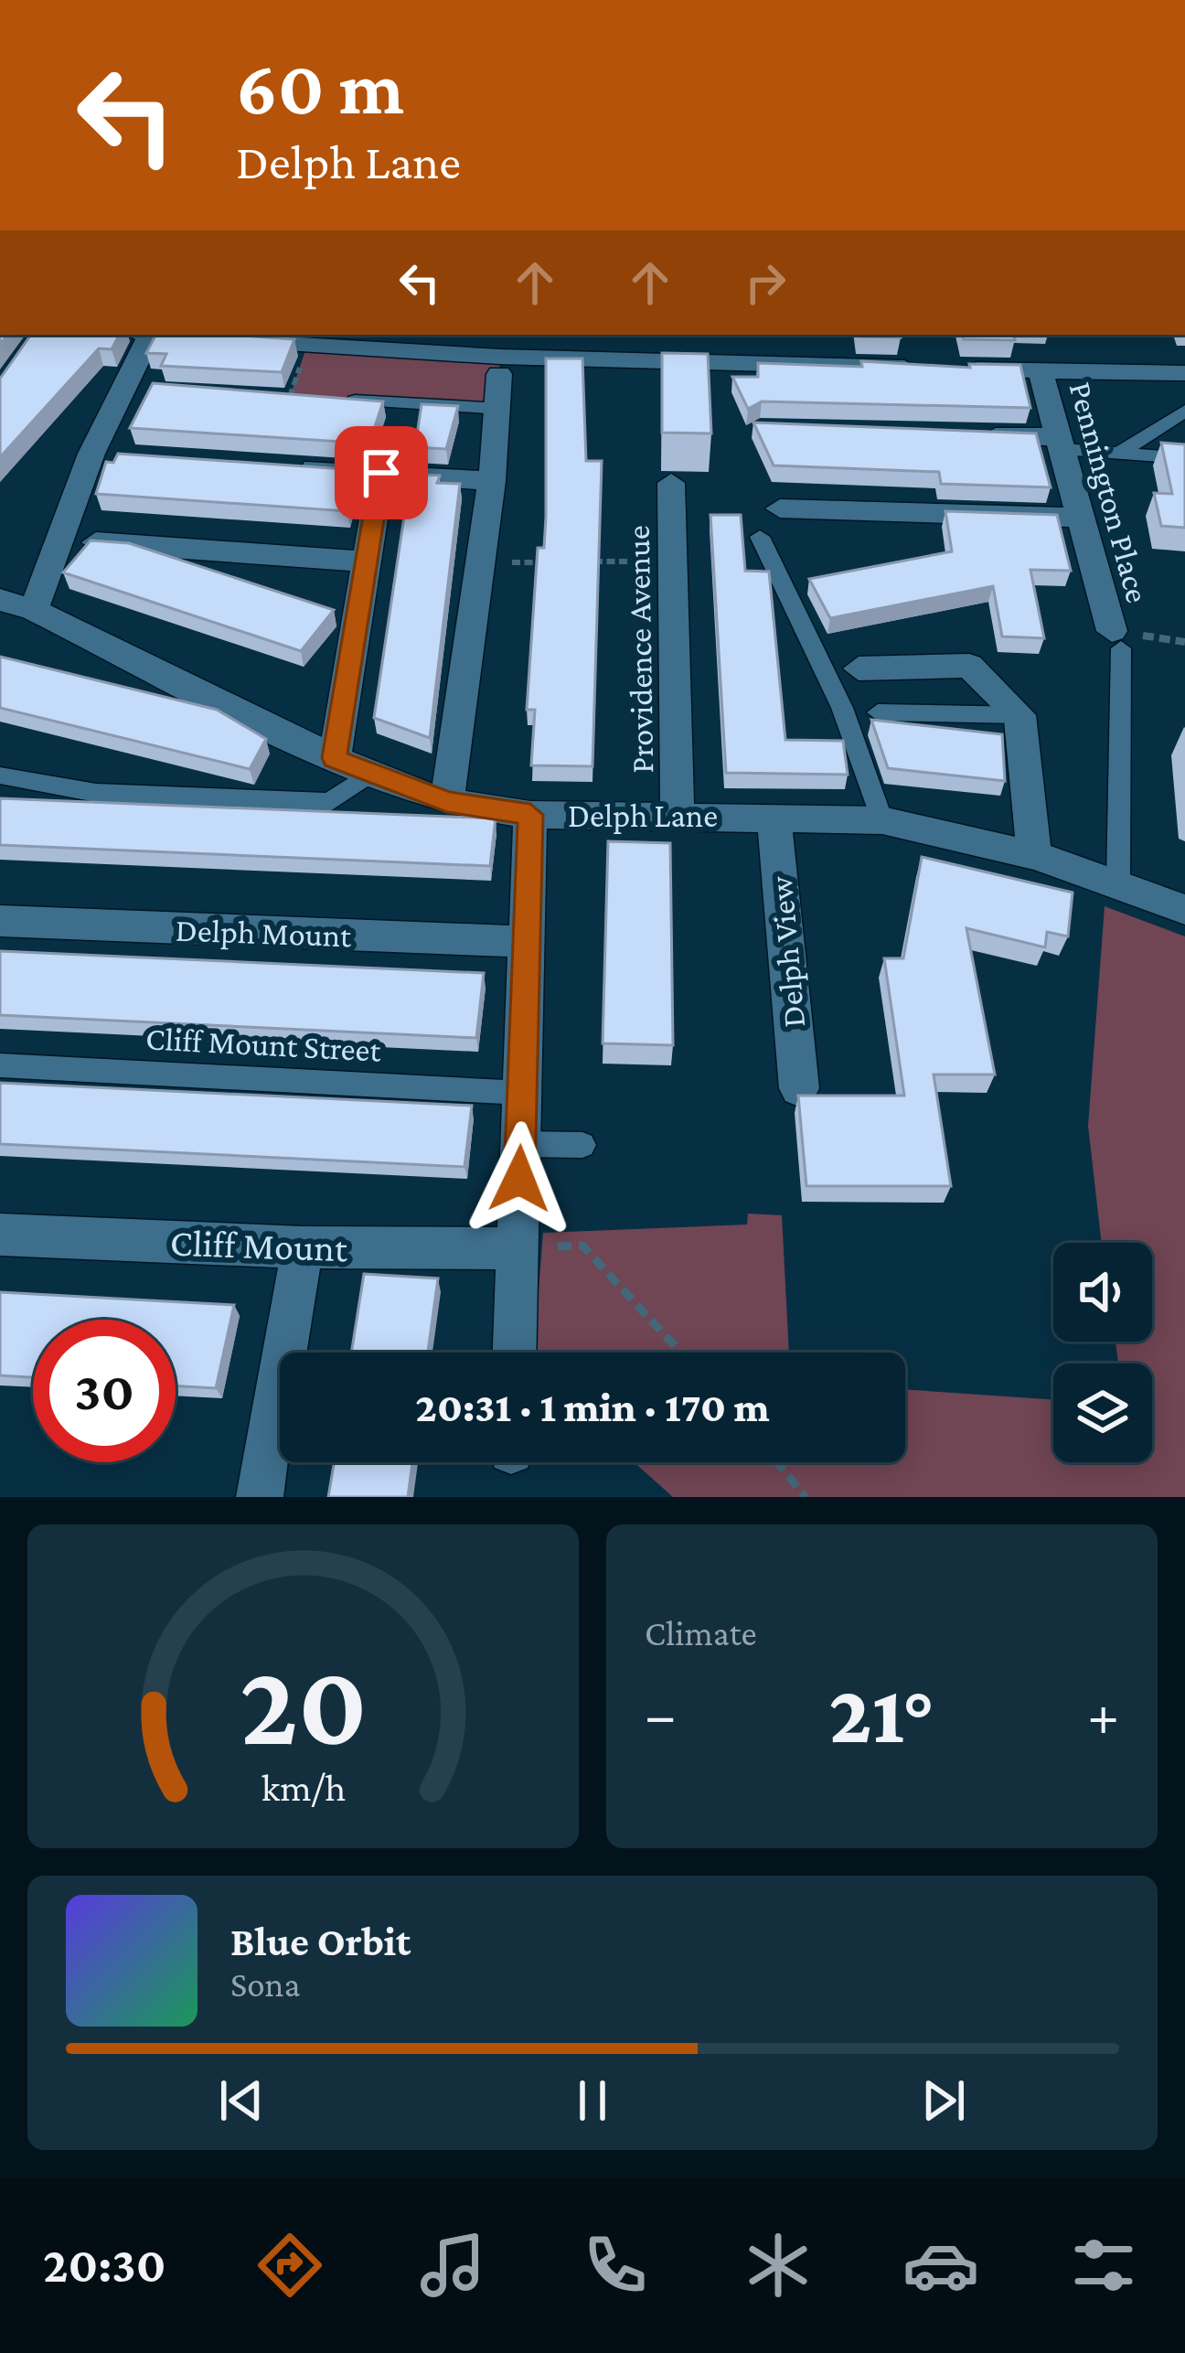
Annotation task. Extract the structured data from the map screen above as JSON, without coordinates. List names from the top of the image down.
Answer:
{
  "streets": {
    "street": [
      "Pennington Place",
      "Providence Avenue",
      "Delph Lane",
      "Delph Mount",
      "Delph View",
      "Cliff Mount"
    ],
    "lane": ["Cliff Mount Street"]
  },
  "crossings": [
    ["Providence Avenue", "Delph Lane"],
    ["Delph Lane", "Delph View"]
  ],
  "page": {
    "turn": ["60 m", "Delph Lane"],
    "limit": "30",
    "trip": "20:31 · 1 min · 170 m",
    "tile": "Climate",
    "heat": ["−", "21°", "+"],
    "song": ["Blue Orbit", "Sona"],
    "tabs": "20:30",
    "gauge": ["20", "km/h"]
  }
}
